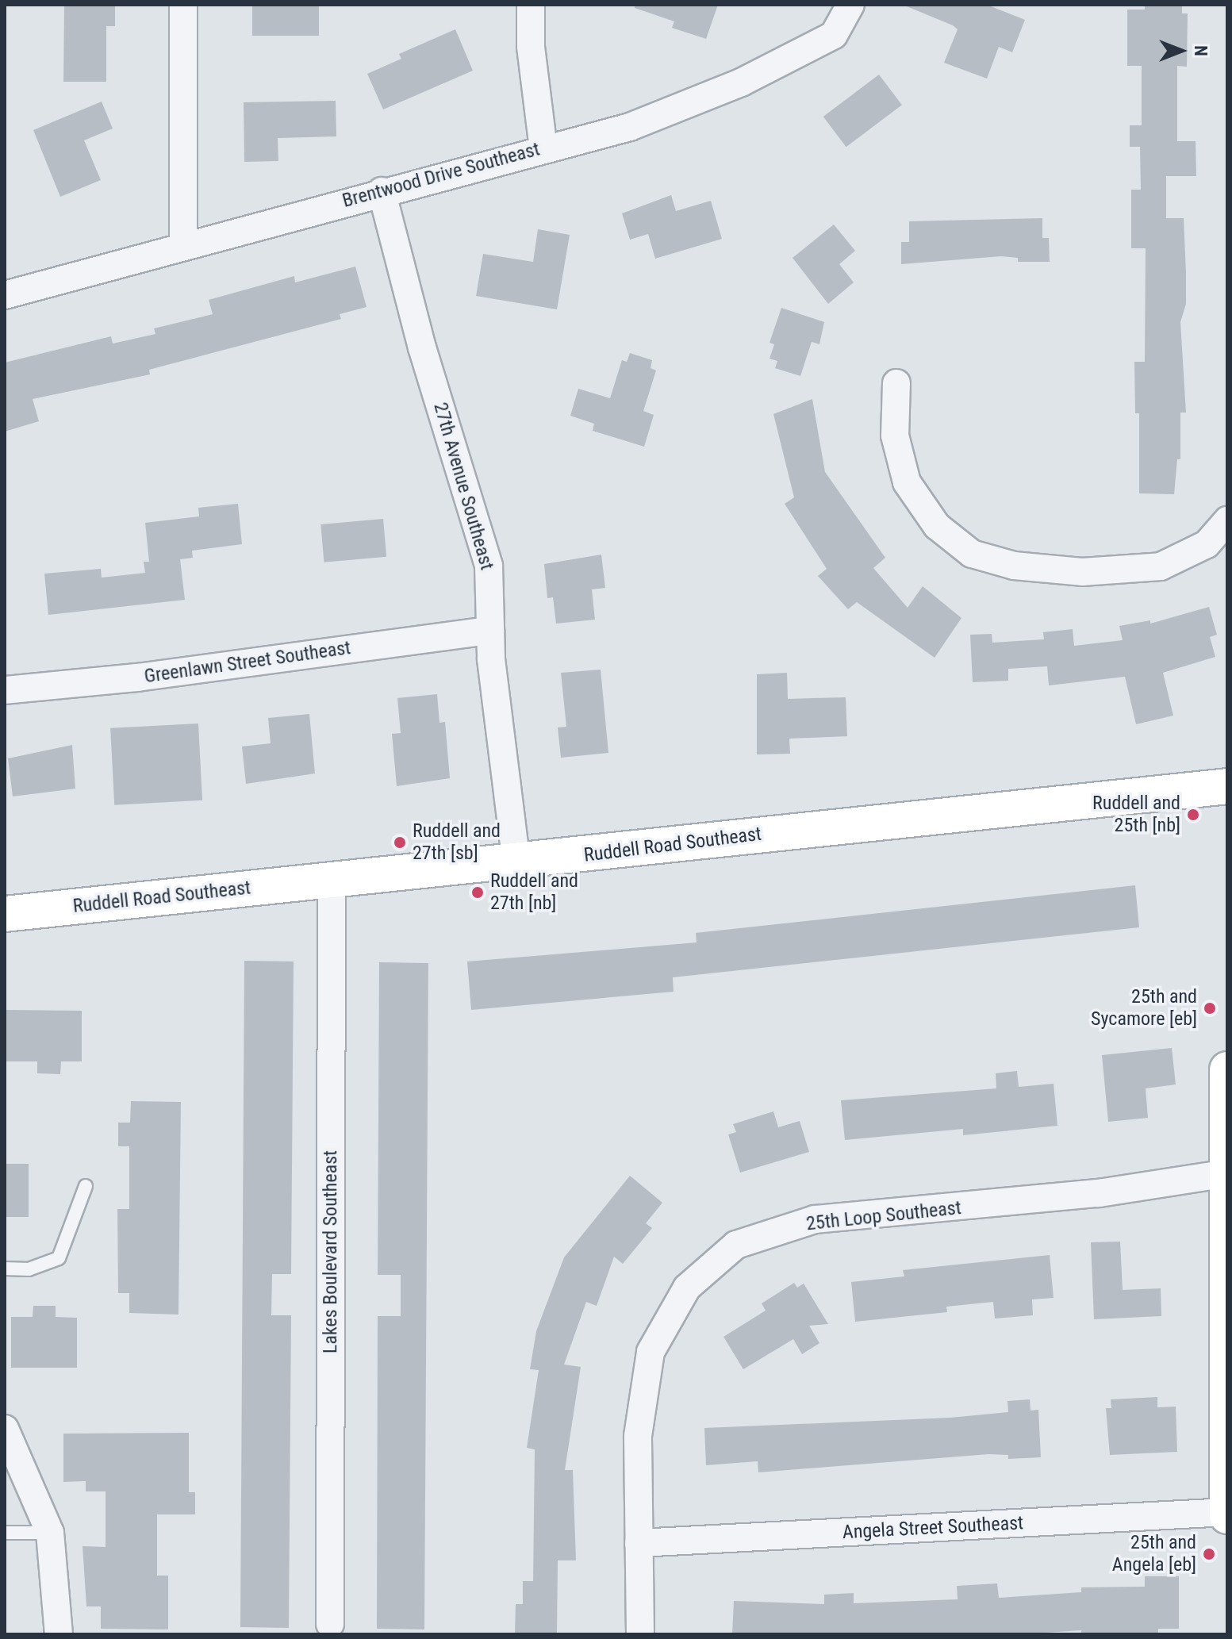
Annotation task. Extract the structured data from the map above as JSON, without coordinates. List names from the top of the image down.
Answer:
{
  "streets": {
    "main road": ["Ruddell Road Southeast"],
    "street": [
      "Brentwood Drive Southeast",
      "27th Avenue Southeast",
      "Greenlawn Street Southeast",
      "25th Loop Southeast",
      "Lakes Boulevard Southeast",
      "Angela Street Southeast"
    ]
  },
  "crossings": [
    ["Brentwood Drive Southeast", "27th Avenue Southeast"],
    ["27th Avenue Southeast", "Greenlawn Street Southeast"],
    ["27th Avenue Southeast", "Ruddell Road Southeast"],
    ["Ruddell Road Southeast", "Lakes Boulevard Southeast"],
    ["25th Loop Southeast", "Angela Street Southeast"]
  ],
  "places": [
    "Ruddell and 25th [nb]",
    "Ruddell and 27th [sb]",
    "Ruddell and 27th [nb]",
    "25th and Sycamore [eb]",
    "25th and Angela [eb]"
  ],
  "north": "right"
}
